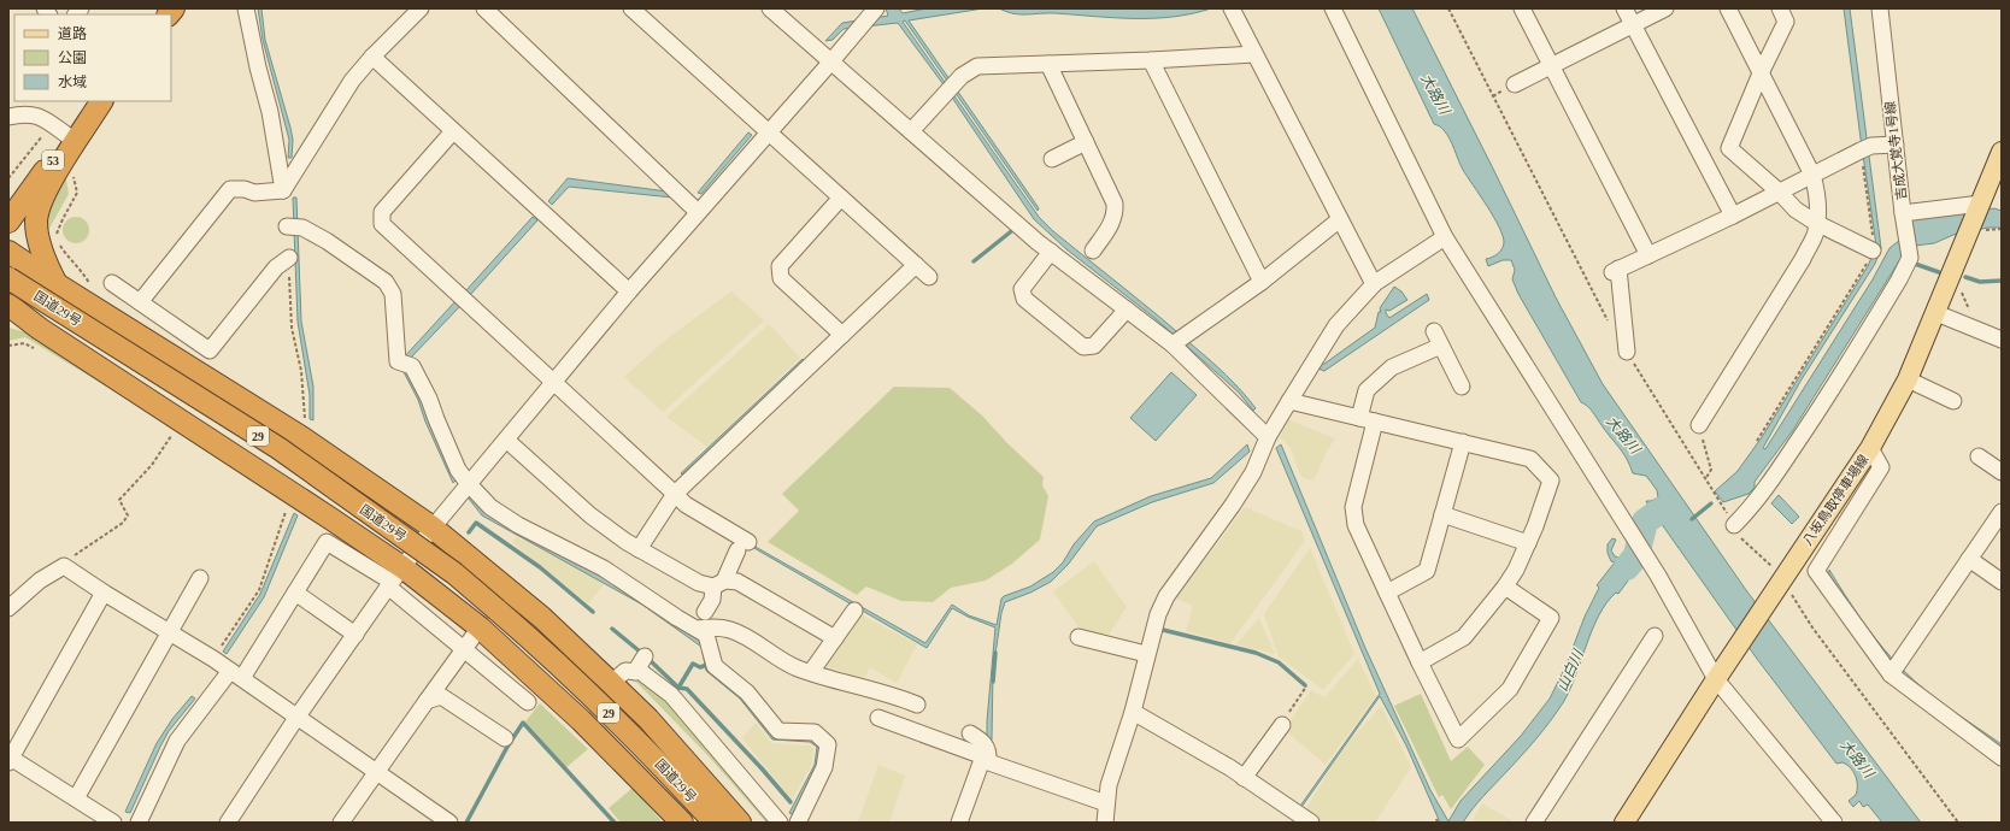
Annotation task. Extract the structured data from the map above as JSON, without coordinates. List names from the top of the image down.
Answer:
{
  "streets": {
    "highway": ["53", "国道29号", "29"],
    "main road": ["八坂鳥取停車場線"],
    "street": ["吉成大覚寺1号線"]
  },
  "crossings": [
    ["吉成大覚寺1号線", "八坂鳥取停車場線"]
  ],
  "water": ["大路川", "山白川"],
  "legend": ["道路", "公園", "水域"]
}
